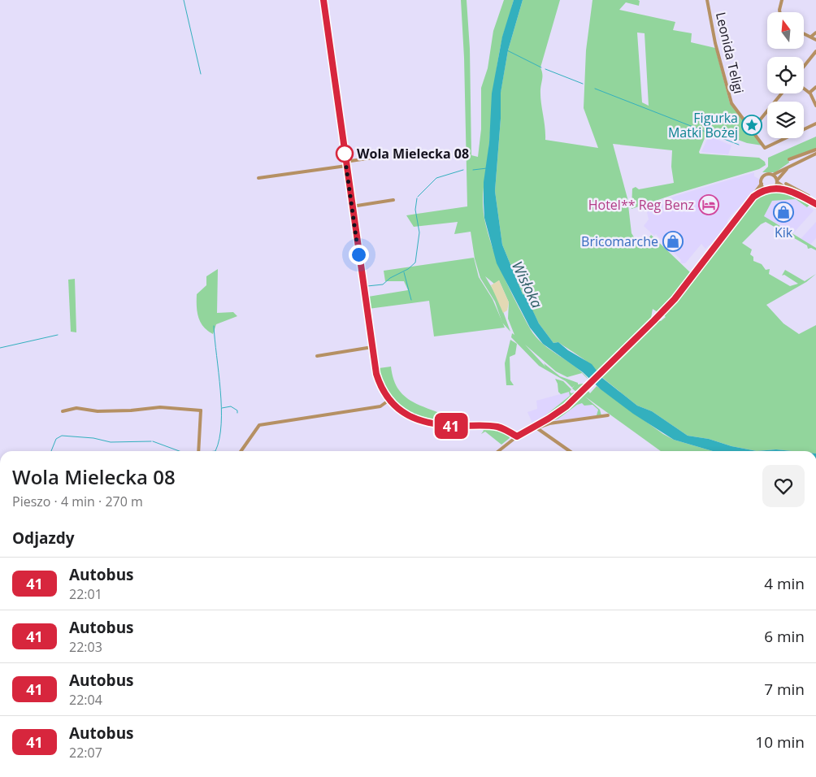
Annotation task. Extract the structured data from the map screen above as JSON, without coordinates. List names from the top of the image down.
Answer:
{
  "streets": {
    "street": ["Leonida Teligi"]
  },
  "water": ["Wisłoka"],
  "places": {
    "place": ["Figurka Matki Bożej"],
    "other": ["Wola Mielecka 08"],
    "hotel": ["Hotel** Reg Benz"],
    "shop": ["Kik", "Bricomarche"]
  },
  "lines": ["bus line 41"],
  "north": "top",
  "page": {
    "on_map": "41",
    "heading": [
      ["Wola Mielecka 08", "Pieszo · 4 min · 270 m"],
      "Odjazdy"
    ],
    "list": [
      {
        "mark": "41",
        "name": "Autobus",
        "note": "22:01",
        "value": "4 min"
      },
      {
        "mark": "41",
        "name": "Autobus",
        "note": "22:03",
        "value": "6 min"
      },
      {
        "mark": "41",
        "name": "Autobus",
        "note": "22:04",
        "value": "7 min"
      },
      {
        "mark": "41",
        "name": "Autobus",
        "note": "22:07",
        "value": "10 min"
      }
    ]
  }
}
